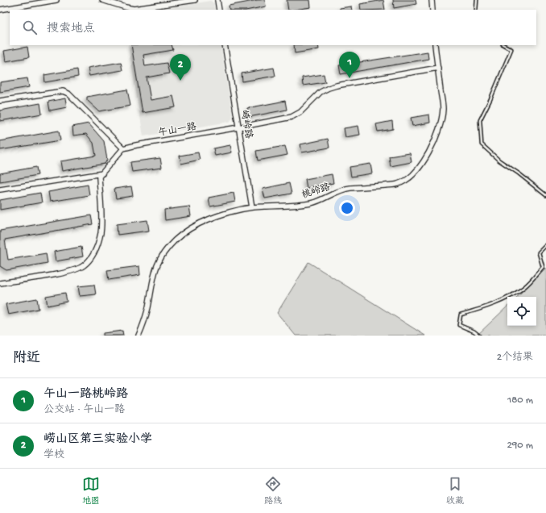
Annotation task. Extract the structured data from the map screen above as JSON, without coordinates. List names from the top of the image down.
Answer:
{
  "streets": {
    "street": ["崎岭路", "午山一路", "桃岭路"]
  },
  "crossings": [
    ["崎岭路", "午山一路"],
    ["崎岭路", "桃岭路"],
    ["午山一路", "桃岭路"]
  ],
  "page": {
    "search": "搜索地点",
    "pins": ["1", "2"],
    "heading": ["附近", "2个结果"],
    "list": [
      {
        "mark": "1",
        "name": "午山一路桃岭路",
        "note": "公交站 · 午山一路",
        "value": "180 m"
      },
      {
        "mark": "2",
        "name": "崂山区第三实验小学",
        "note": "学校",
        "value": "290 m"
      }
    ],
    "nav": ["地图", "路线", "收藏"]
  }
}
